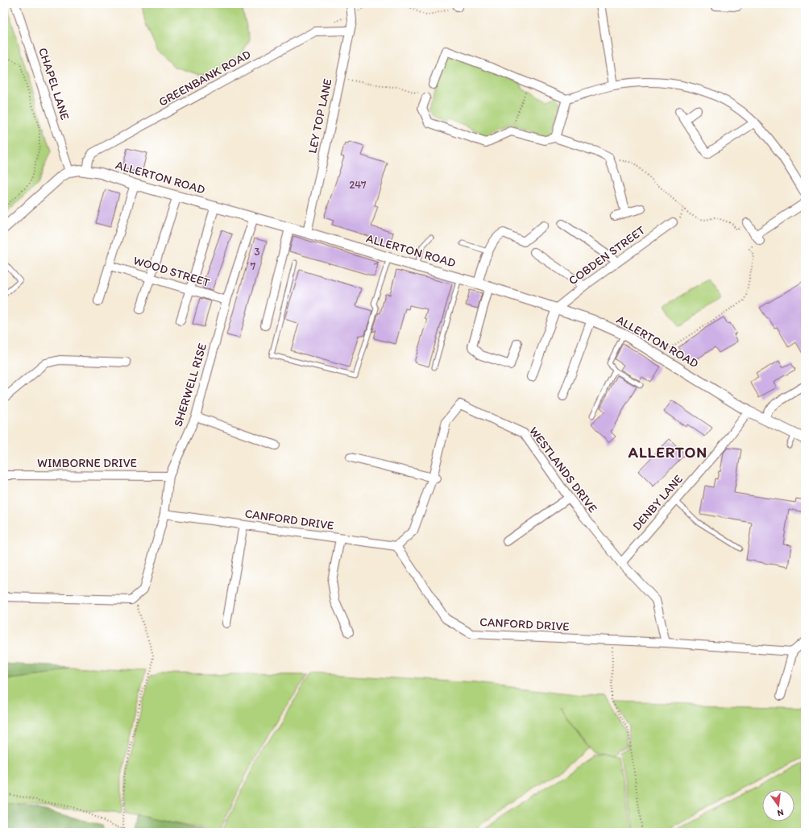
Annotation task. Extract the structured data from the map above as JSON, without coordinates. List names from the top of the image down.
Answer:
{
  "streets": {
    "street": [
      "GREENBANK ROAD",
      "CHAPEL LANE",
      "LEY TOP LANE",
      "ALLERTON ROAD",
      "COBDEN STREET",
      "WOOD STREET",
      "SHERWELL RISE",
      "WIMBORNE DRIVE",
      "WESTLANDS DRIVE",
      "DENBY LANE",
      "CANFORD DRIVE"
    ]
  },
  "crossings": [
    ["GREENBANK ROAD", "LEY TOP LANE"],
    ["GREENBANK ROAD", "ALLERTON ROAD"],
    ["CHAPEL LANE", "ALLERTON ROAD"],
    ["LEY TOP LANE", "ALLERTON ROAD"],
    ["ALLERTON ROAD", "COBDEN STREET"],
    ["ALLERTON ROAD", "SHERWELL RISE"],
    ["ALLERTON ROAD", "DENBY LANE"],
    ["WOOD STREET", "SHERWELL RISE"],
    ["SHERWELL RISE", "WIMBORNE DRIVE"],
    ["SHERWELL RISE", "CANFORD DRIVE"],
    ["WESTLANDS DRIVE", "DENBY LANE"],
    ["WESTLANDS DRIVE", "CANFORD DRIVE"]
  ],
  "districts": ["ALLERTON"],
  "house_numbers": ["247", "3", "7"],
  "north": "bottom"
}
